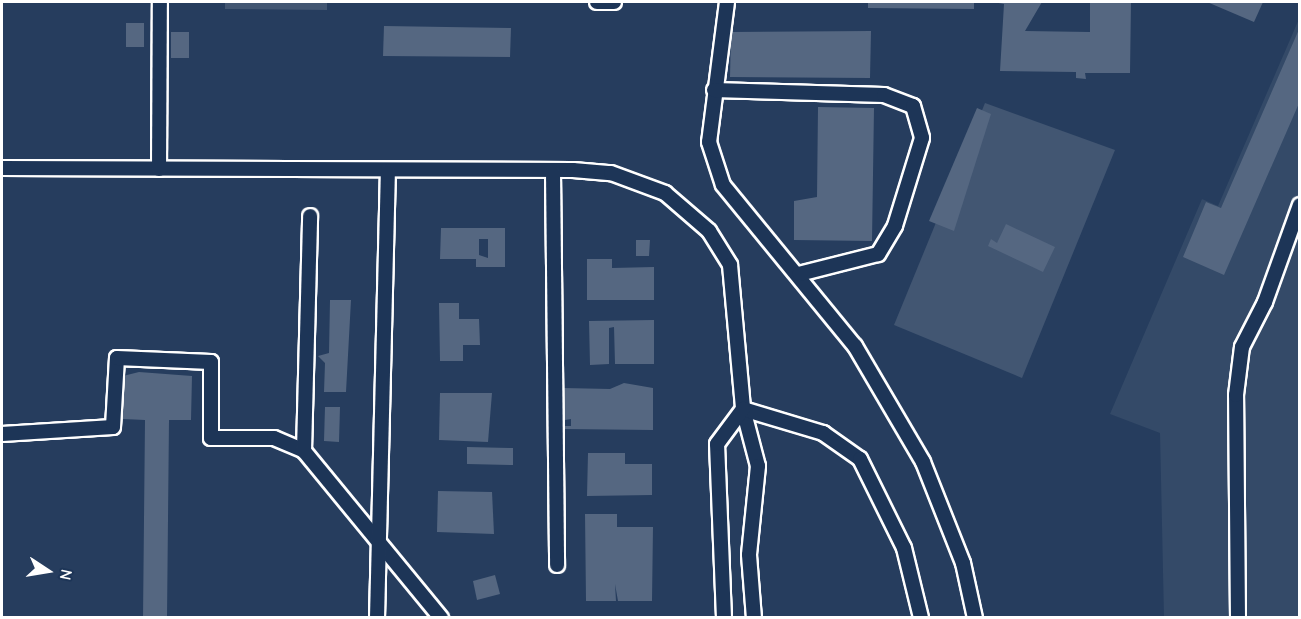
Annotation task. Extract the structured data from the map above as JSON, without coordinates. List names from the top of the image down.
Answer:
{
  "north": "right"
}
